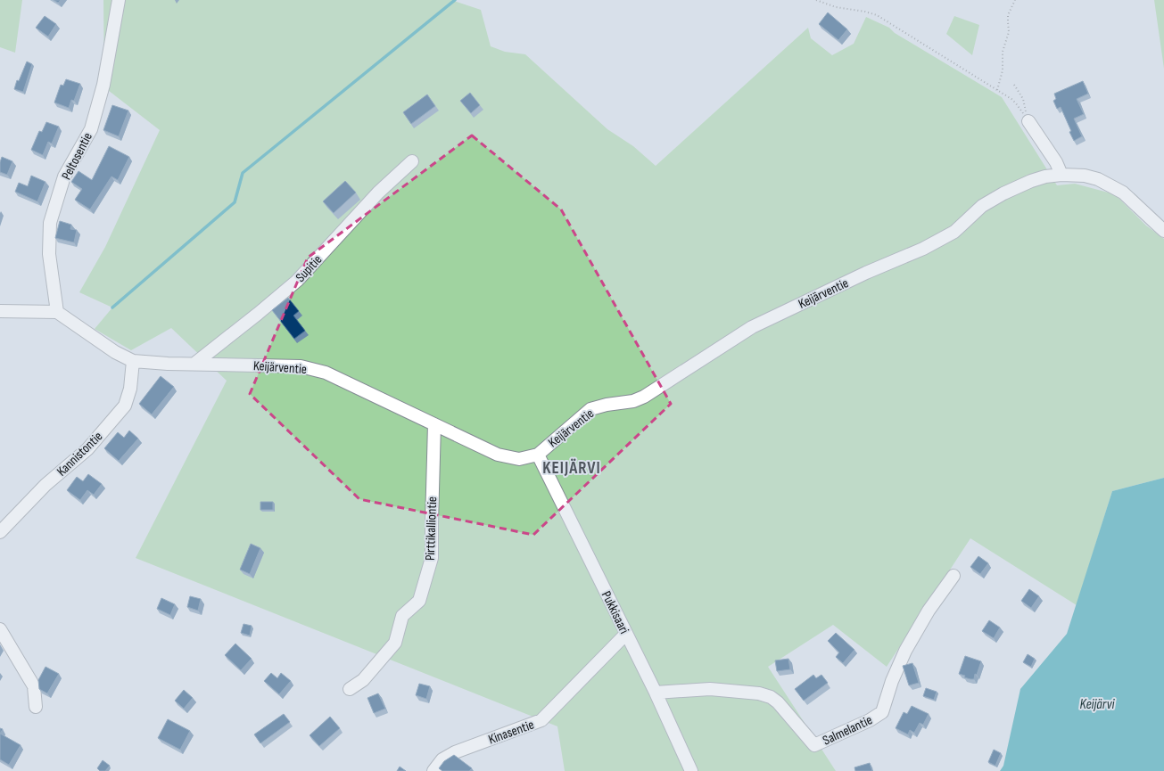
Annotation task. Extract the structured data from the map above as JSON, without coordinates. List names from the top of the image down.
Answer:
{
  "streets": {
    "street": [
      "Peltosentie",
      "Supitie",
      "Keijärventie",
      "Kannistontie",
      "Pirttikalliontie",
      "Pukkisaari",
      "Salmelantie",
      "Kinasentie"
    ]
  },
  "crossings": [
    ["Peltosentie", "Keijärventie"],
    ["Supitie", "Keijärventie"],
    ["Keijärventie", "Kannistontie"],
    ["Keijärventie", "Pirttikalliontie"],
    ["Keijärventie", "Pukkisaari"],
    ["Pukkisaari", "Salmelantie"],
    ["Pukkisaari", "Kinasentie"]
  ],
  "districts": ["KEIJÄRVI"],
  "water": ["Keijärvi"]
}
